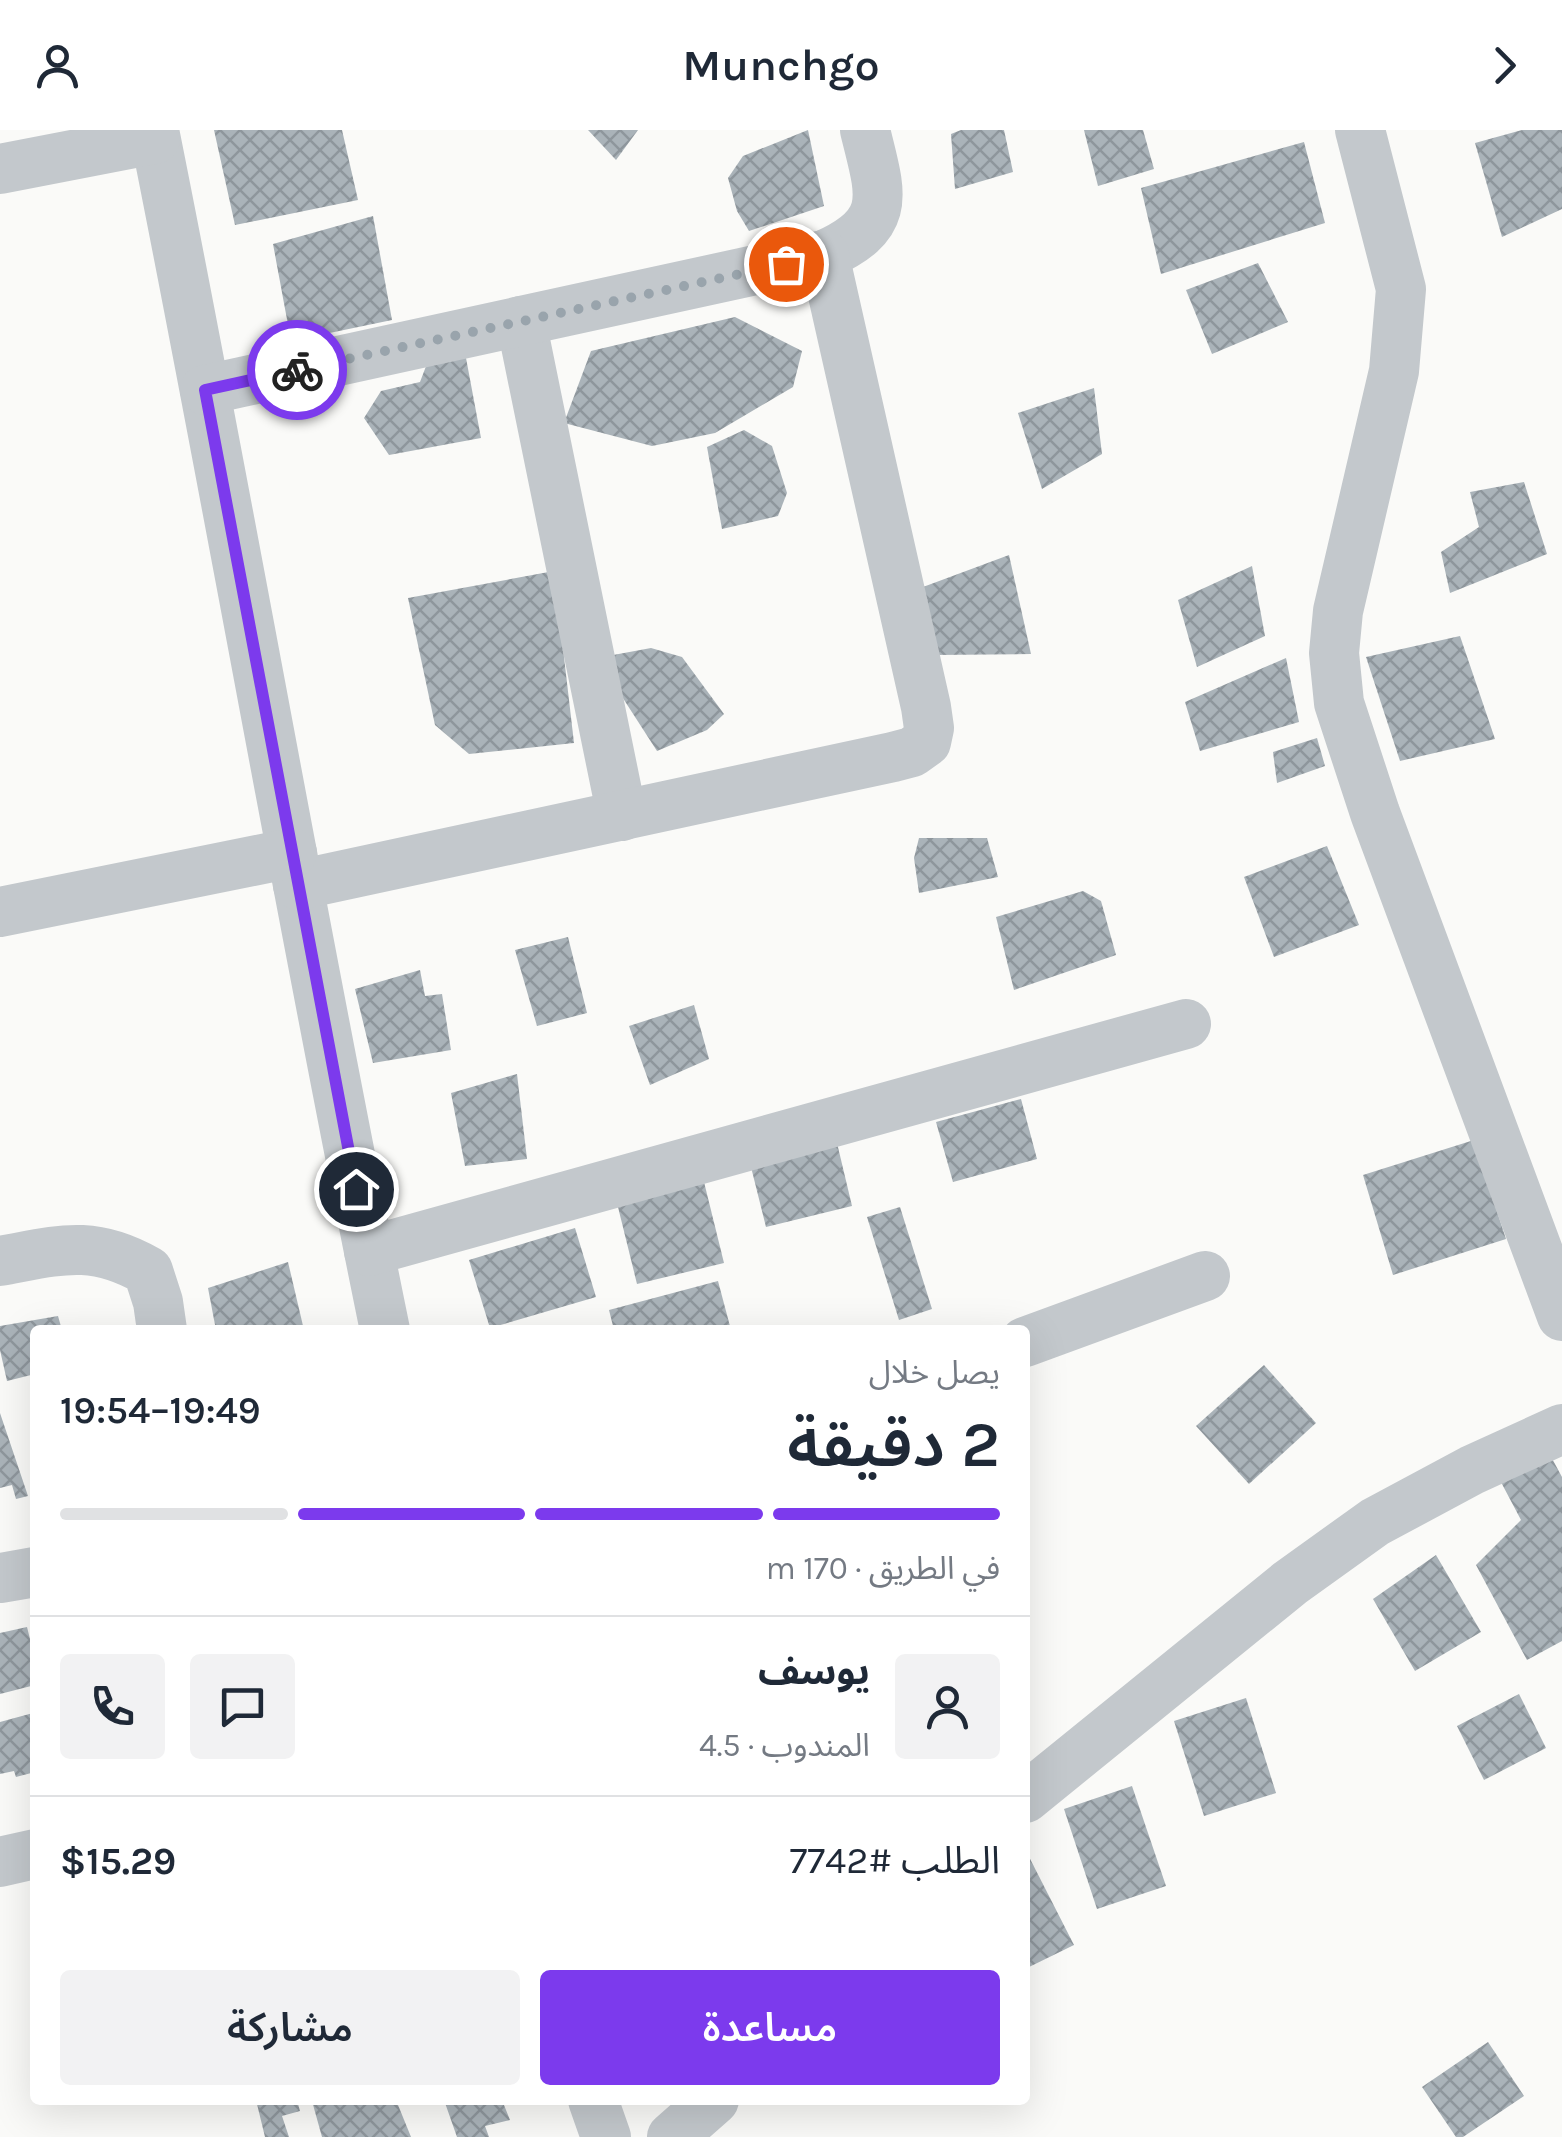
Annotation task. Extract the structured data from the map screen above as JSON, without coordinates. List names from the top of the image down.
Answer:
{
  "page": {
    "header": "Munchgo",
    "heading": ["2 دقيقة", "يصل خلال", "19:49–19:54"],
    "panel": [
      "يوسف",
      "المندوب · 4.5",
      "الطلب #7742",
      "$15.29"
    ],
    "bar": "في الطريق · 170 m",
    "buttons": ["مساعدة", "مشاركة"]
  }
}
